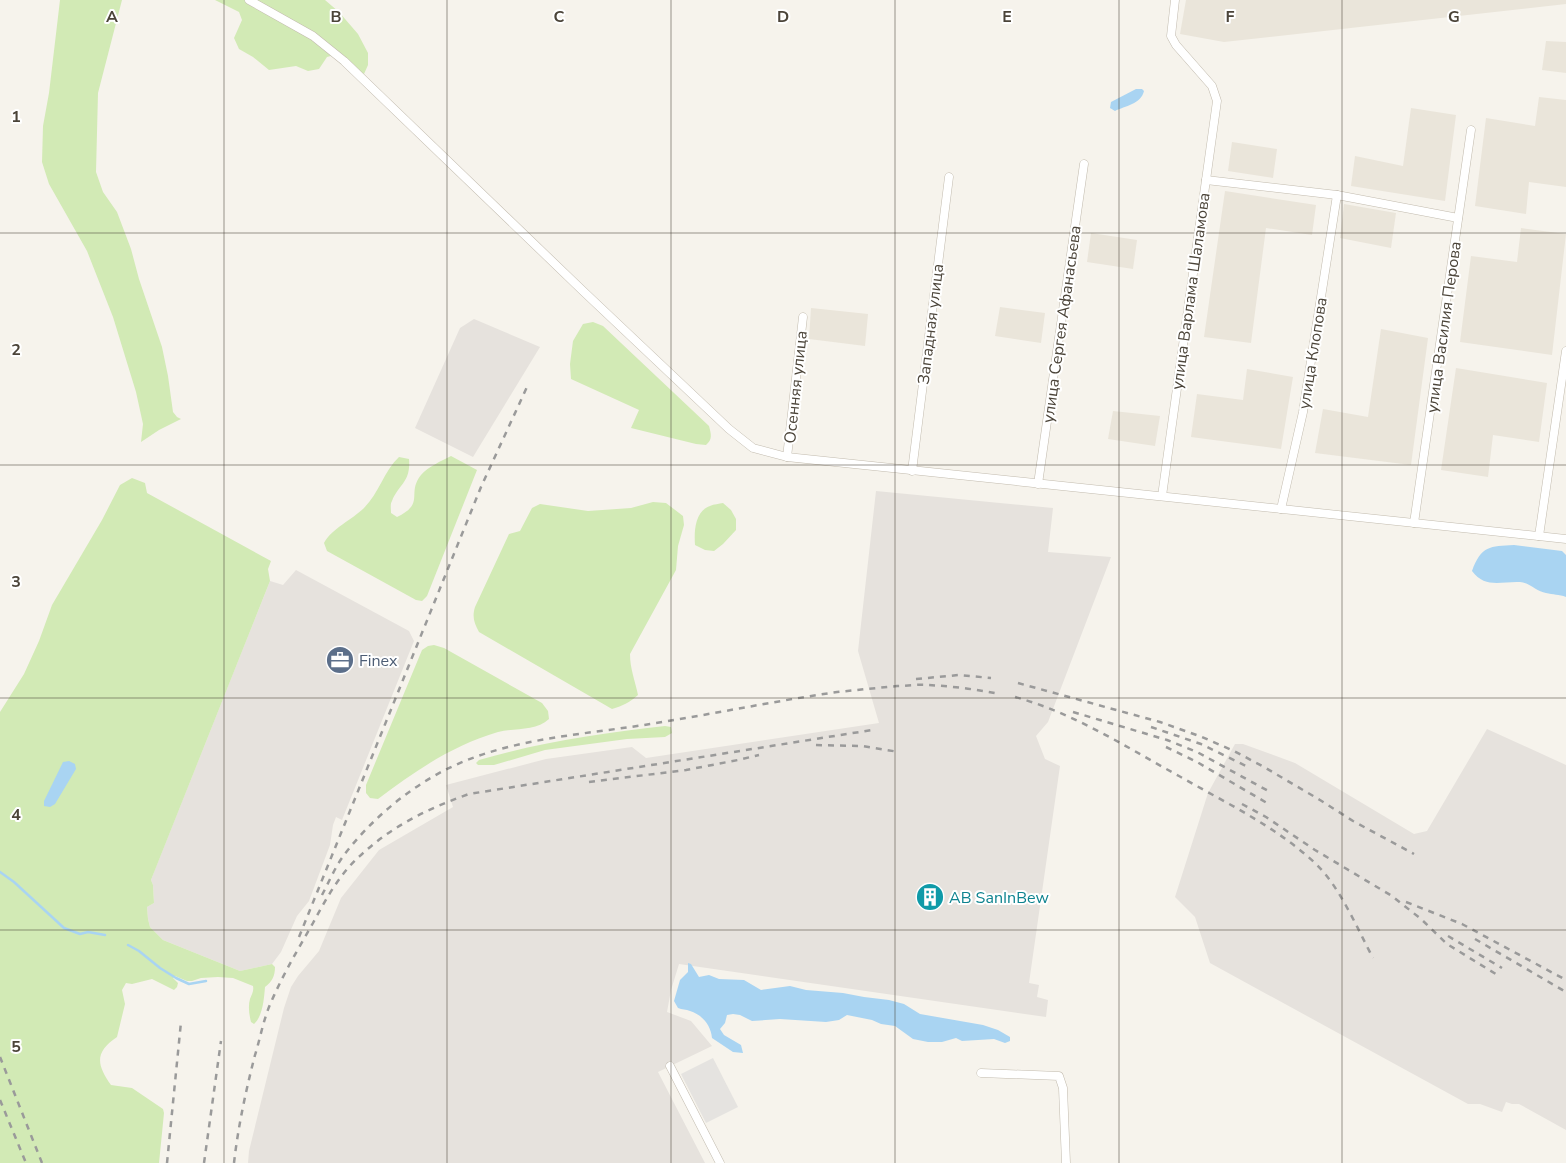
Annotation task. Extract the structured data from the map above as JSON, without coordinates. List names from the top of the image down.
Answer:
{
  "streets": {
    "street": [
      "улица Варлама Шаламова",
      "Западная улица",
      "улица Сергея Афанасьева",
      "улица Василия Перова",
      "улица Клопова",
      "Осенняя улица"
    ]
  },
  "places": {
    "office": ["Finex"],
    "building": ["AB SanInBew"]
  },
  "grid": {
    "columns": [
      "A",
      "B",
      "C",
      "D",
      "E",
      "F",
      "G"
    ],
    "rows": [
      "1",
      "2",
      "3",
      "4",
      "5"
    ]
  }
}
